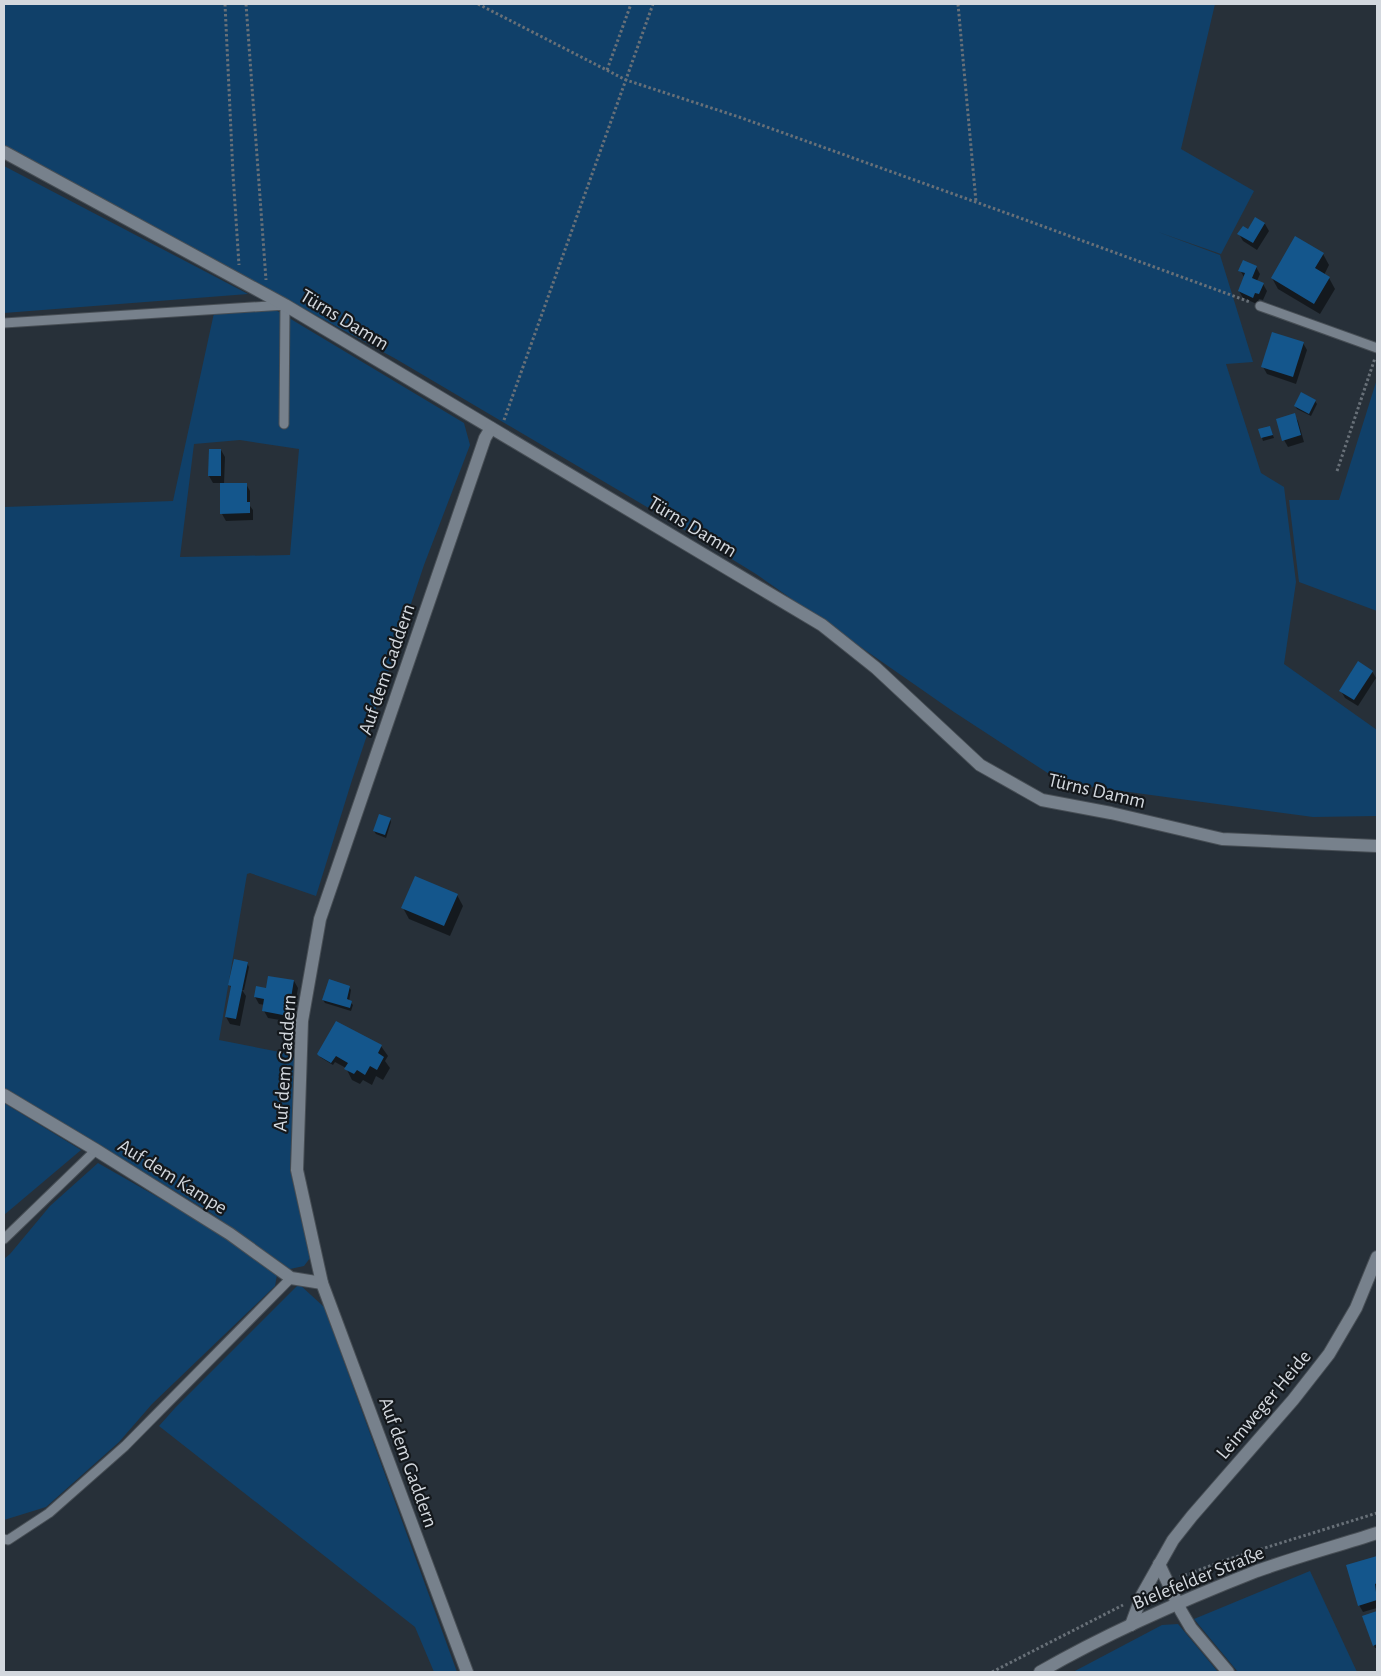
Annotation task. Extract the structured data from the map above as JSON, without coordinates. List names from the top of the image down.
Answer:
{
  "streets": {
    "street": [
      "Türns Damm",
      "Auf dem Gaddern",
      "Auf dem Kampe",
      "Leimweger Heide",
      "Bielefelder Straße"
    ]
  },
  "crossings": [
    ["Türns Damm", "Auf dem Gaddern"],
    ["Auf dem Gaddern", "Auf dem Kampe"],
    ["Leimweger Heide", "Bielefelder Straße"]
  ]
}
